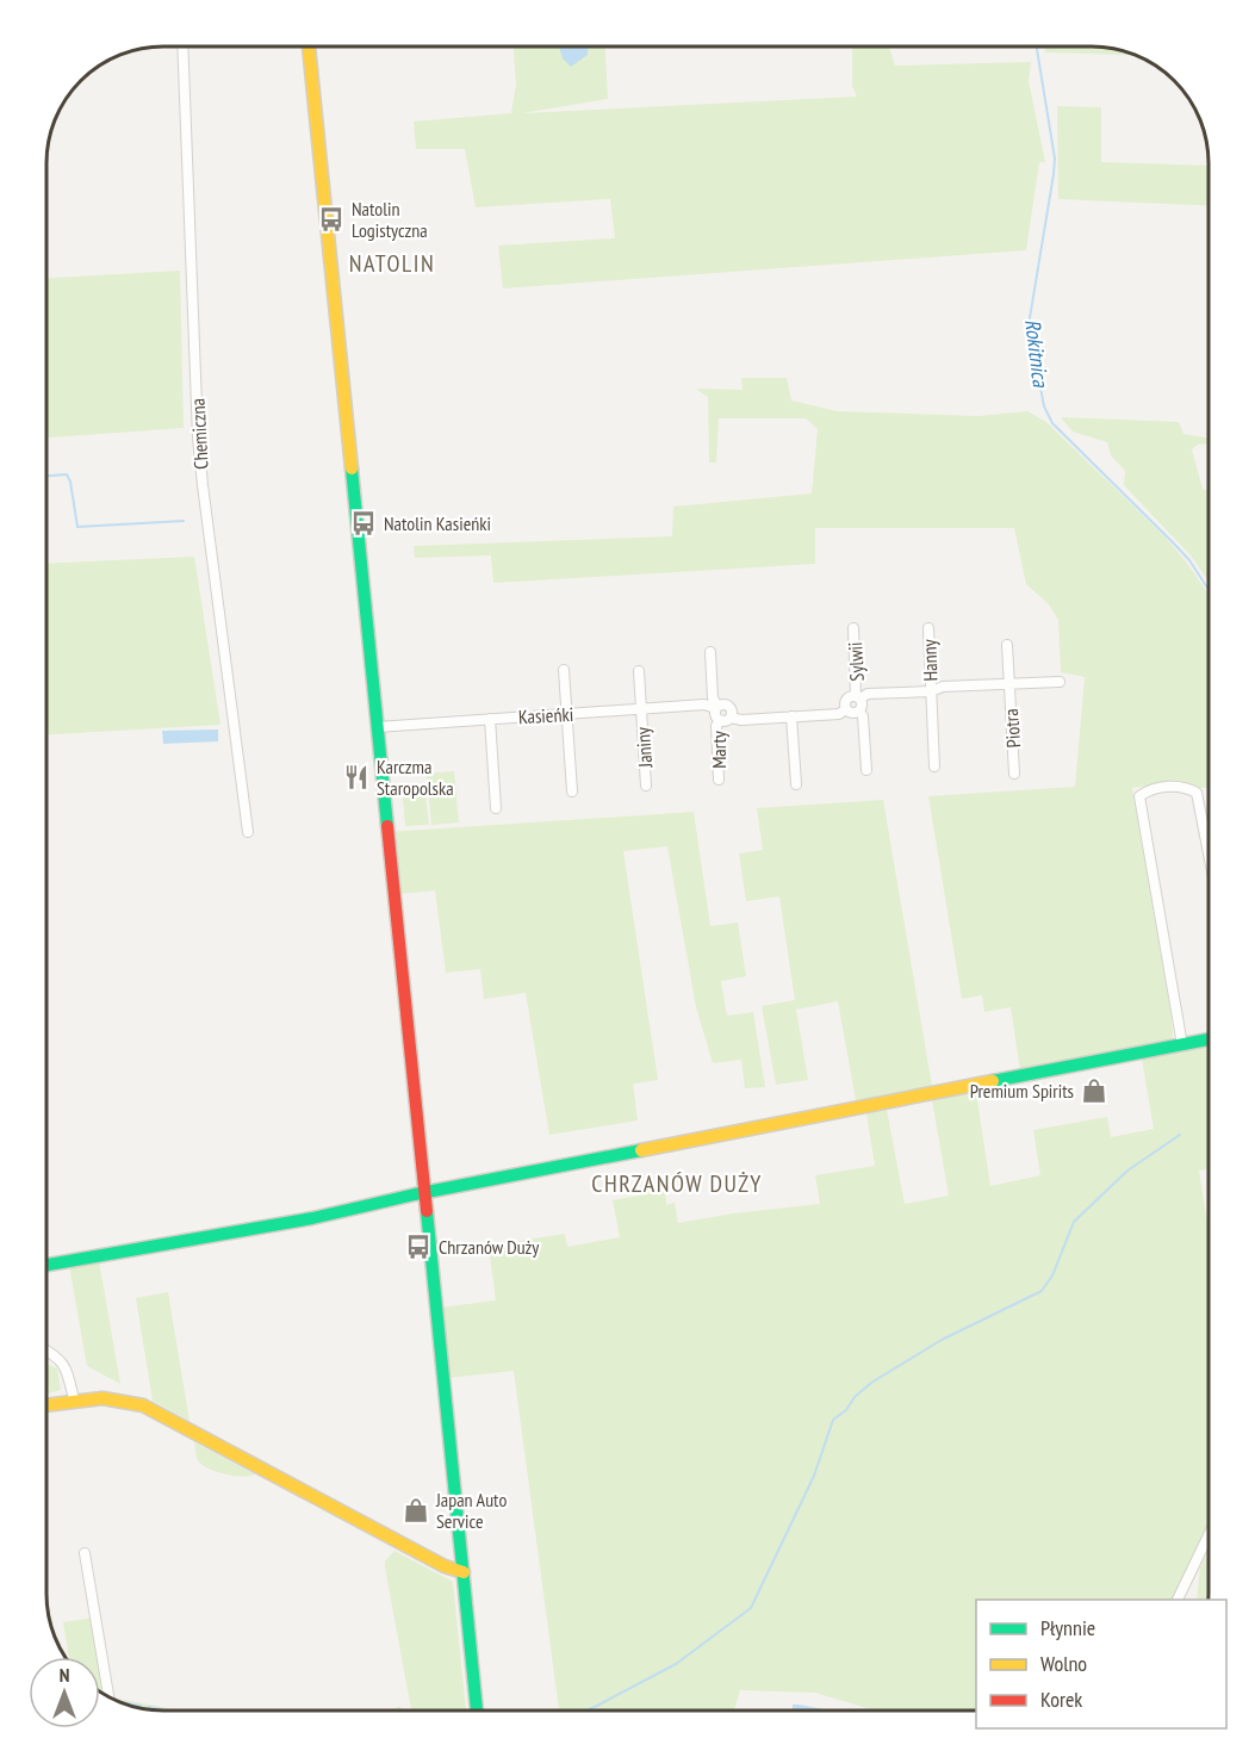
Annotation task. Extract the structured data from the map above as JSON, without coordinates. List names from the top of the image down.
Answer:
{
  "streets": {
    "street": [
      "Chemiczna",
      "Hanny",
      "Sylwii",
      "Kasieńki",
      "Piotra",
      "Janiny",
      "Marty"
    ]
  },
  "crossings": [
    ["Kasieńki", "Janiny"],
    ["Kasieńki", "Marty"]
  ],
  "districts": ["NATOLIN", "CHRZANÓW DUŻY"],
  "water": ["Rokitnica"],
  "places": {
    "bus stop": ["Natolin Logistyczna", "Natolin Kasieńki", "Chrzanów Duży"],
    "restaurant": ["Karczma Staropolska"],
    "shop": ["Premium Spirits", "Japan Auto Service"]
  },
  "legend": ["Płynnie", "Wolno", "Korek"],
  "north": "top"
}
